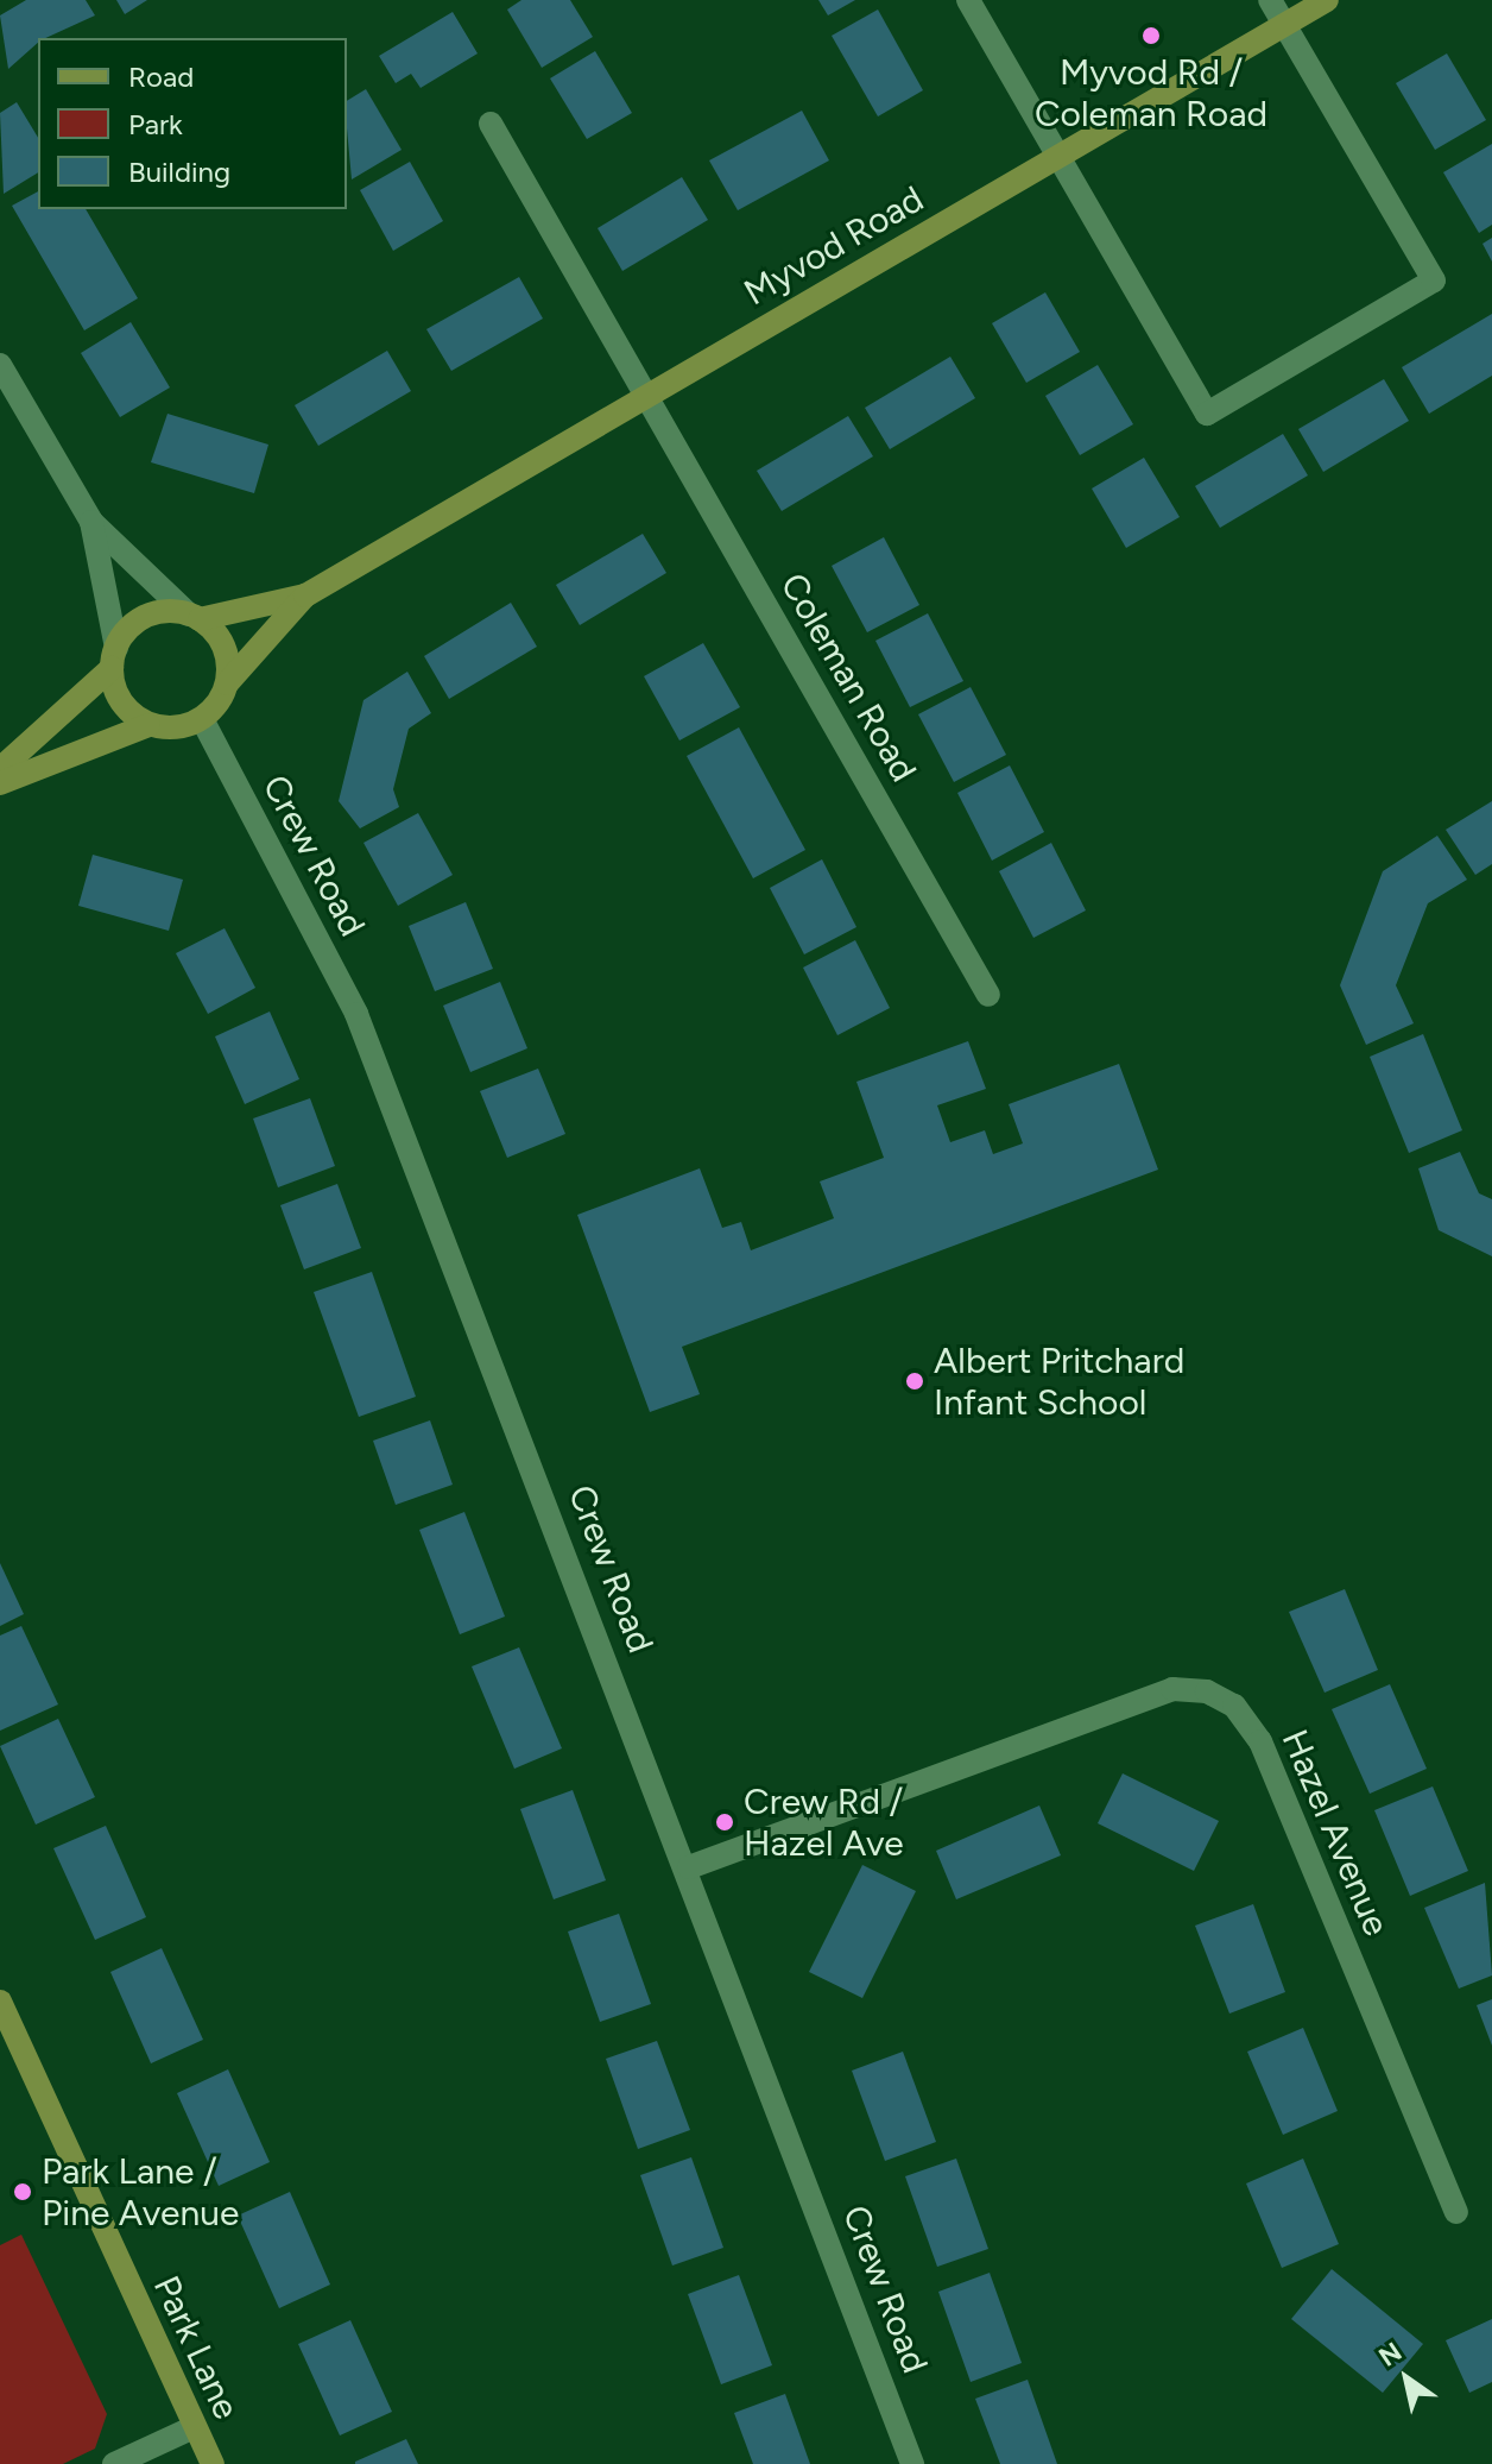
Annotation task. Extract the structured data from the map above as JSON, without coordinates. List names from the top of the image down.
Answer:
{
  "streets": {
    "street": [
      "Myvod Road",
      "Coleman Road",
      "Crew Road",
      "Hazel Avenue",
      "Park Lane"
    ]
  },
  "crossings": [
    ["Myvod Road", "Coleman Road"],
    ["Myvod Road", "Crew Road"],
    ["Crew Road", "Hazel Avenue"]
  ],
  "places": [
    "Myvod Rd / Coleman Road",
    "Albert Pritchard Infant School",
    "Crew Rd / Hazel Ave",
    "Park Lane / Pine Avenue"
  ],
  "legend": ["Road", "Park", "Building"],
  "north": "top left"
}
